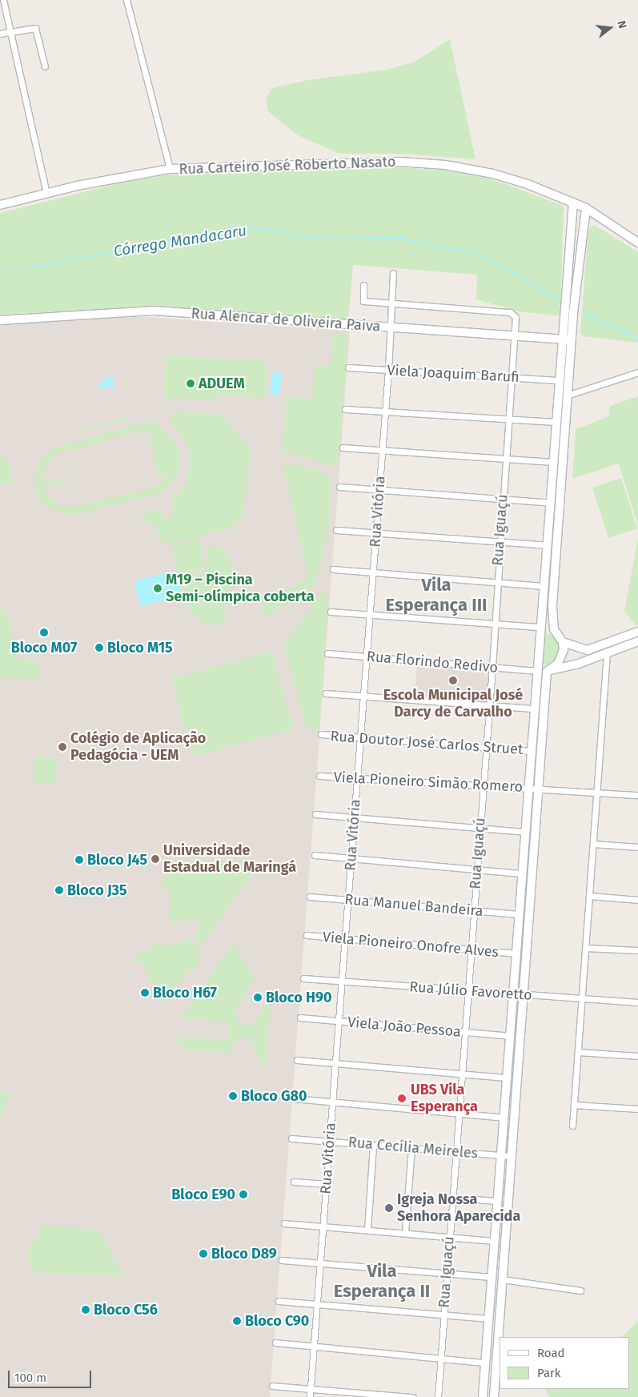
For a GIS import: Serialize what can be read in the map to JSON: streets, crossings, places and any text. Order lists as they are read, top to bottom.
{
  "streets": {
    "main road": ["Rua Carteiro José Roberto Nasato", "Rua Alencar de Oliveira Paiva"],
    "street": [
      "Viela Joaquim Barufi",
      "Rua Vitória",
      "Rua Iguaçú",
      "Rua Florindo Redivo",
      "Rua Doutor José Carlos Struet",
      "Viela Pioneiro Simão Romero",
      "Rua Manuel Bandeira",
      "Viela Pioneiro Onofre Alves",
      "Rua Júlio Favoretto",
      "Viela João Pessoa",
      "Rua Cecília Meireles"
    ]
  },
  "crossings": [
    ["Rua Alencar de Oliveira Paiva", "Rua Vitória"],
    ["Rua Alencar de Oliveira Paiva", "Rua Iguaçú"],
    ["Viela Joaquim Barufi", "Rua Vitória"],
    ["Viela Joaquim Barufi", "Rua Iguaçú"],
    ["Rua Vitória", "Rua Iguaçú"],
    ["Rua Vitória", "Rua Florindo Redivo"],
    ["Rua Vitória", "Rua Doutor José Carlos Struet"],
    ["Rua Vitória", "Viela Pioneiro Simão Romero"],
    ["Rua Vitória", "Rua Manuel Bandeira"],
    ["Rua Vitória", "Viela Pioneiro Onofre Alves"],
    ["Rua Vitória", "Rua Júlio Favoretto"],
    ["Rua Vitória", "Viela João Pessoa"],
    ["Rua Vitória", "Rua Cecília Meireles"],
    ["Rua Iguaçú", "Rua Florindo Redivo"],
    ["Rua Iguaçú", "Rua Doutor José Carlos Struet"],
    ["Rua Iguaçú", "Viela Pioneiro Simão Romero"],
    ["Rua Iguaçú", "Rua Manuel Bandeira"],
    ["Rua Iguaçú", "Viela Pioneiro Onofre Alves"],
    ["Rua Iguaçú", "Rua Júlio Favoretto"],
    ["Rua Iguaçú", "Viela João Pessoa"],
    ["Rua Iguaçú", "Rua Cecília Meireles"]
  ],
  "districts": ["Vila Esperança III", "Vila Esperança II"],
  "water": ["Córrego Mandacaru"],
  "places": [
    "ADUEM",
    "M19 – Piscina Semi-olímpica coberta",
    "Bloco M07",
    "Bloco M15",
    "Escola Municipal José Darcy de Carvalho",
    "Colégio de Aplicação Pedagócia - UEM",
    "Universidade Estadual de Maringá",
    "Bloco J45",
    "Bloco J35",
    "Bloco H67",
    "Bloco H90",
    "Bloco G80",
    "UBS Vila Esperança",
    "Bloco E90",
    "Igreja Nossa Senhora Aparecida",
    "Bloco D89",
    "Bloco C56",
    "Bloco C90"
  ],
  "legend": ["Road", "Park"],
  "scale_bar": "100 m",
  "north": "right"
}
